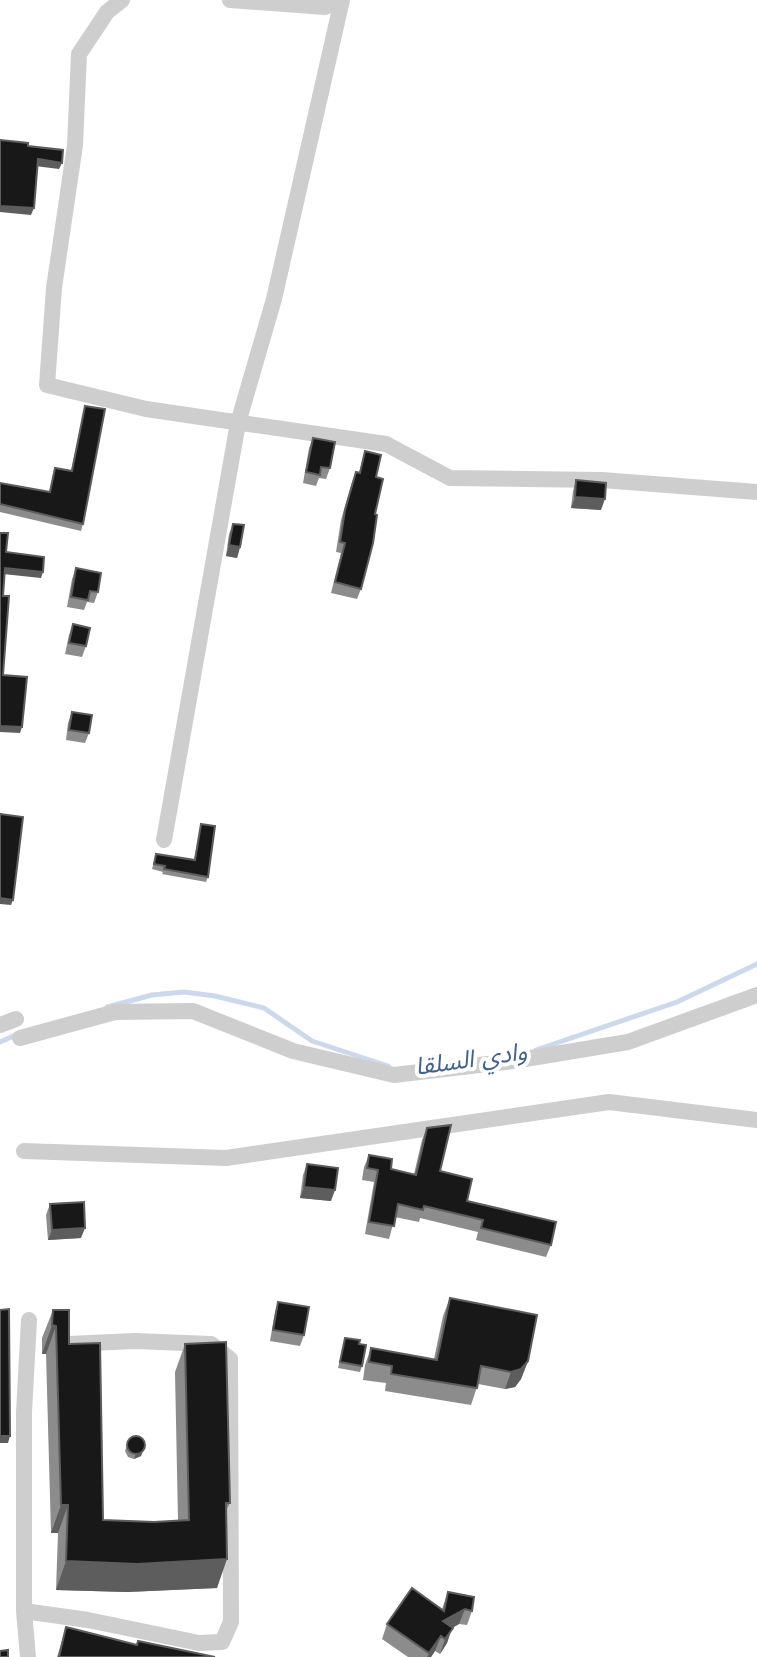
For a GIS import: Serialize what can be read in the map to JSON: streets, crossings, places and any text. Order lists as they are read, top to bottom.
{
  "water": ["وادي السلقا"]
}
